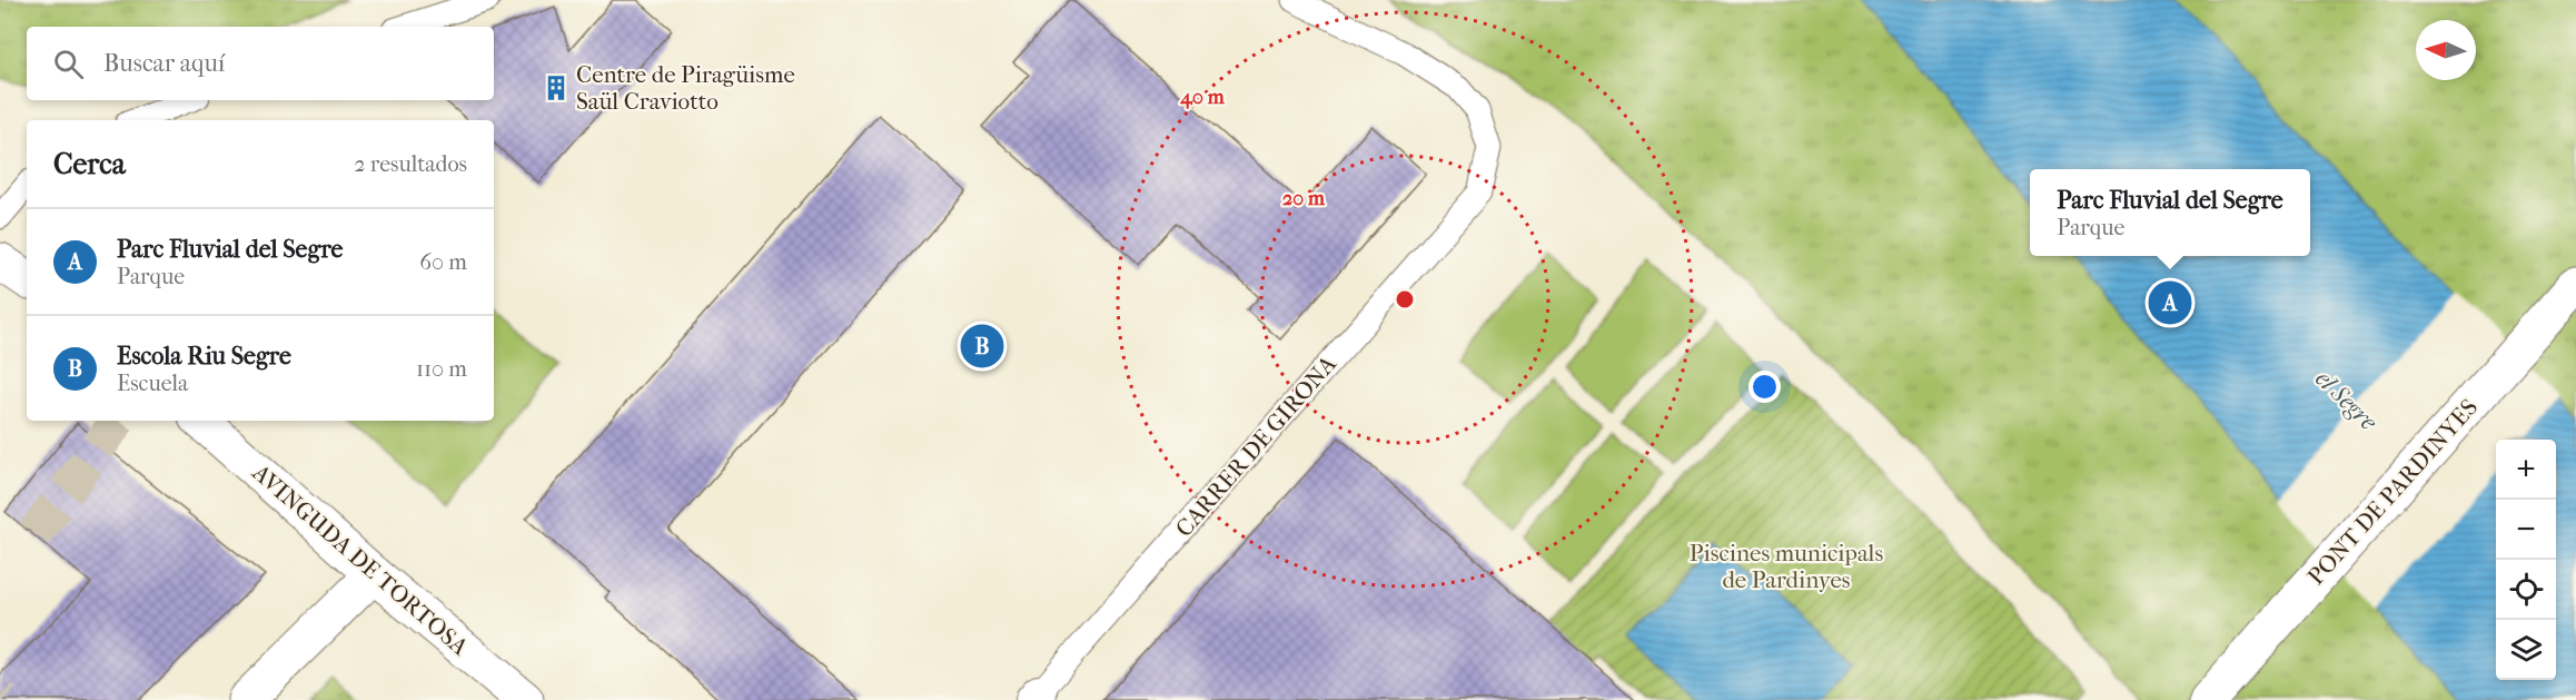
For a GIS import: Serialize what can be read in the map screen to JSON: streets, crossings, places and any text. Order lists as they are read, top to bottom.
{
  "streets": {
    "street": ["PONT DE PARDINYES", "AVINGUDA DE TORTOSA"],
    "lane": ["CARRER DE GIRONA"]
  },
  "water": ["el Segre"],
  "parks": ["Piscines municipals de Pardinyes"],
  "places": {
    "building": ["Centre de Piragüisme Saül Craviotto"]
  },
  "north": "left",
  "page": {
    "search": "Buscar aquí",
    "heading": ["Cerca", "2 resultados"],
    "popup": ["Parc Fluvial del Segre", "Parque"],
    "list": [
      {
        "mark": "A",
        "name": "Parc Fluvial del Segre",
        "note": "Parque",
        "value": "60 m"
      },
      {
        "mark": "B",
        "name": "Escola Riu Segre",
        "note": "Escuela",
        "value": "110 m"
      }
    ],
    "pins": ["A", "B"],
    "map_buttons": ["+", "−"]
  },
  "rings": ["40 m", "20 m"]
}
